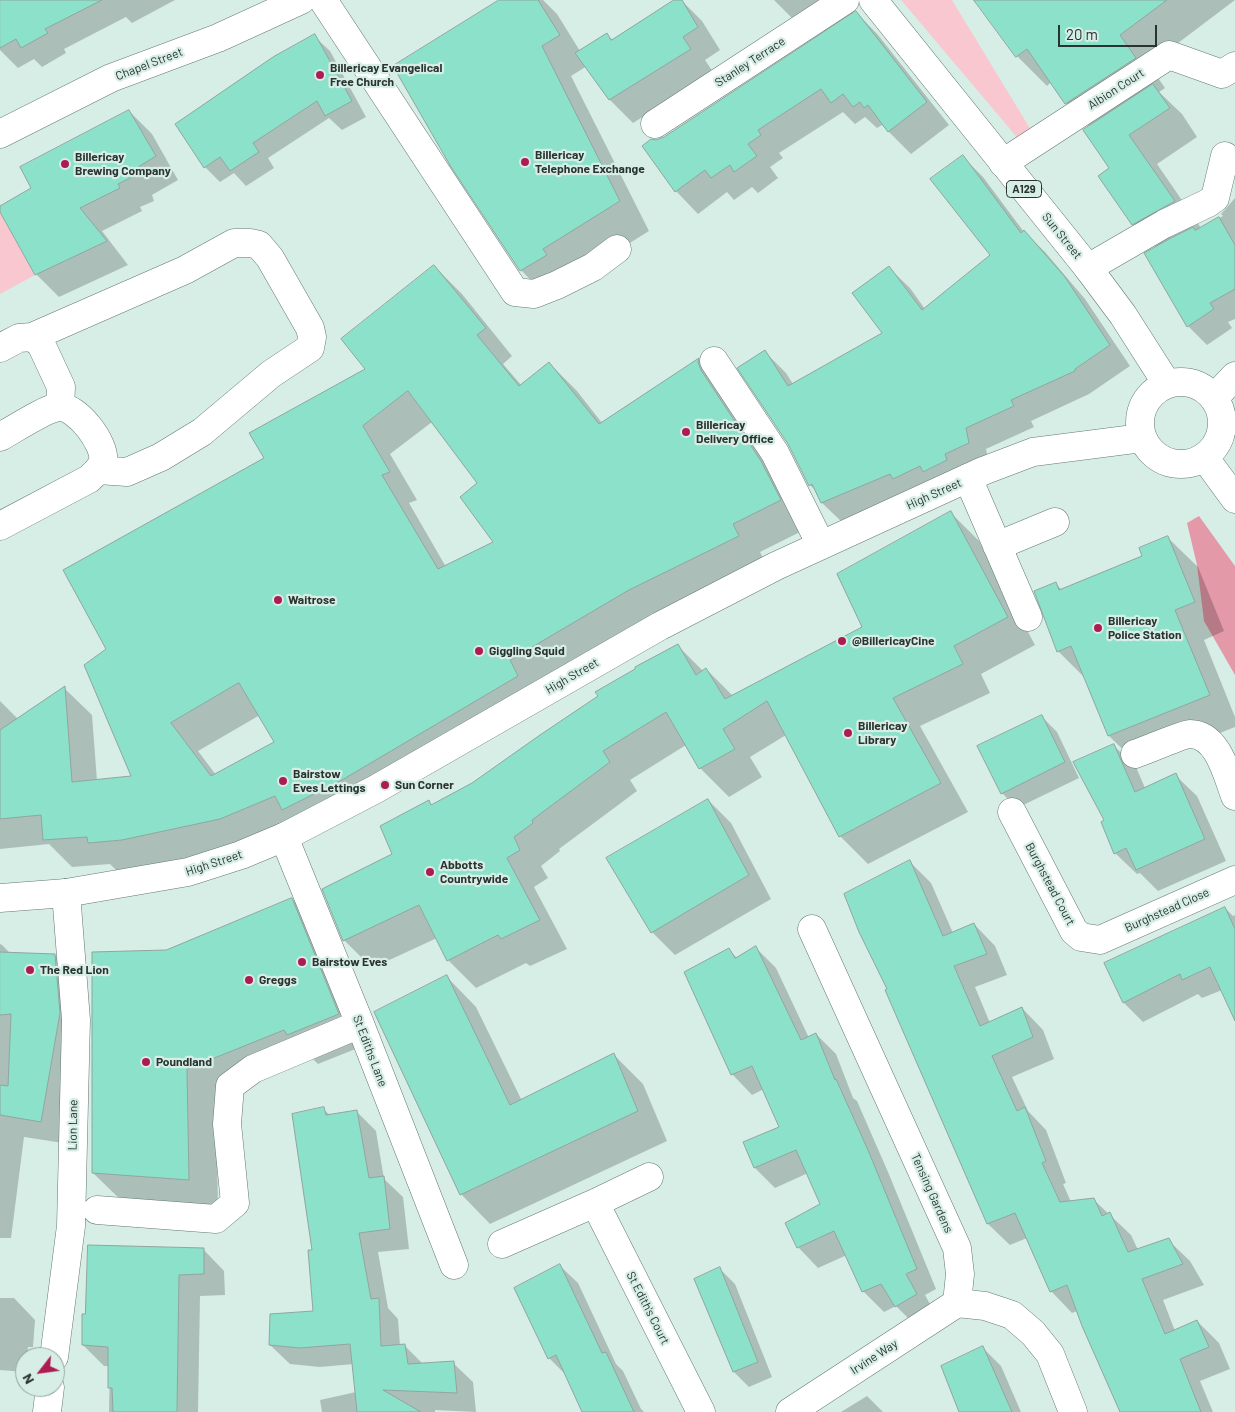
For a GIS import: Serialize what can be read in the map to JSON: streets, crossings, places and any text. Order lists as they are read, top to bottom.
{
  "streets": {
    "street": [
      "Stanley Terrace",
      "Chapel Street",
      "Albion Court",
      "A129",
      "Sun Street",
      "High Street",
      "Burghstead Court",
      "Burghstead Close",
      "St Ediths Lane",
      "Lion Lane",
      "Tensing Gardens",
      "St Edith's Court",
      "Irvine Way"
    ]
  },
  "crossings": [
    ["Albion Court", "Sun Street"],
    ["Sun Street", "High Street"],
    ["High Street", "St Ediths Lane"],
    ["High Street", "Lion Lane"],
    ["Burghstead Court", "Burghstead Close"],
    ["Tensing Gardens", "Irvine Way"]
  ],
  "places": [
    "Billericay Evangelical Free Church",
    "Billericay Telephone Exchange",
    "Billericay Brewing Company",
    "Billericay Delivery Office",
    "Waitrose",
    "Billericay Police Station",
    "@BillericayCine",
    "Giggling Squid",
    "Billericay Library",
    "Bairstow Eves Lettings",
    "Sun Corner",
    "Abbotts Countrywide",
    "Bairstow Eves",
    "The Red Lion",
    "Greggs",
    "Poundland"
  ],
  "scale_bar": "20 m",
  "north": "bottom left"
}
